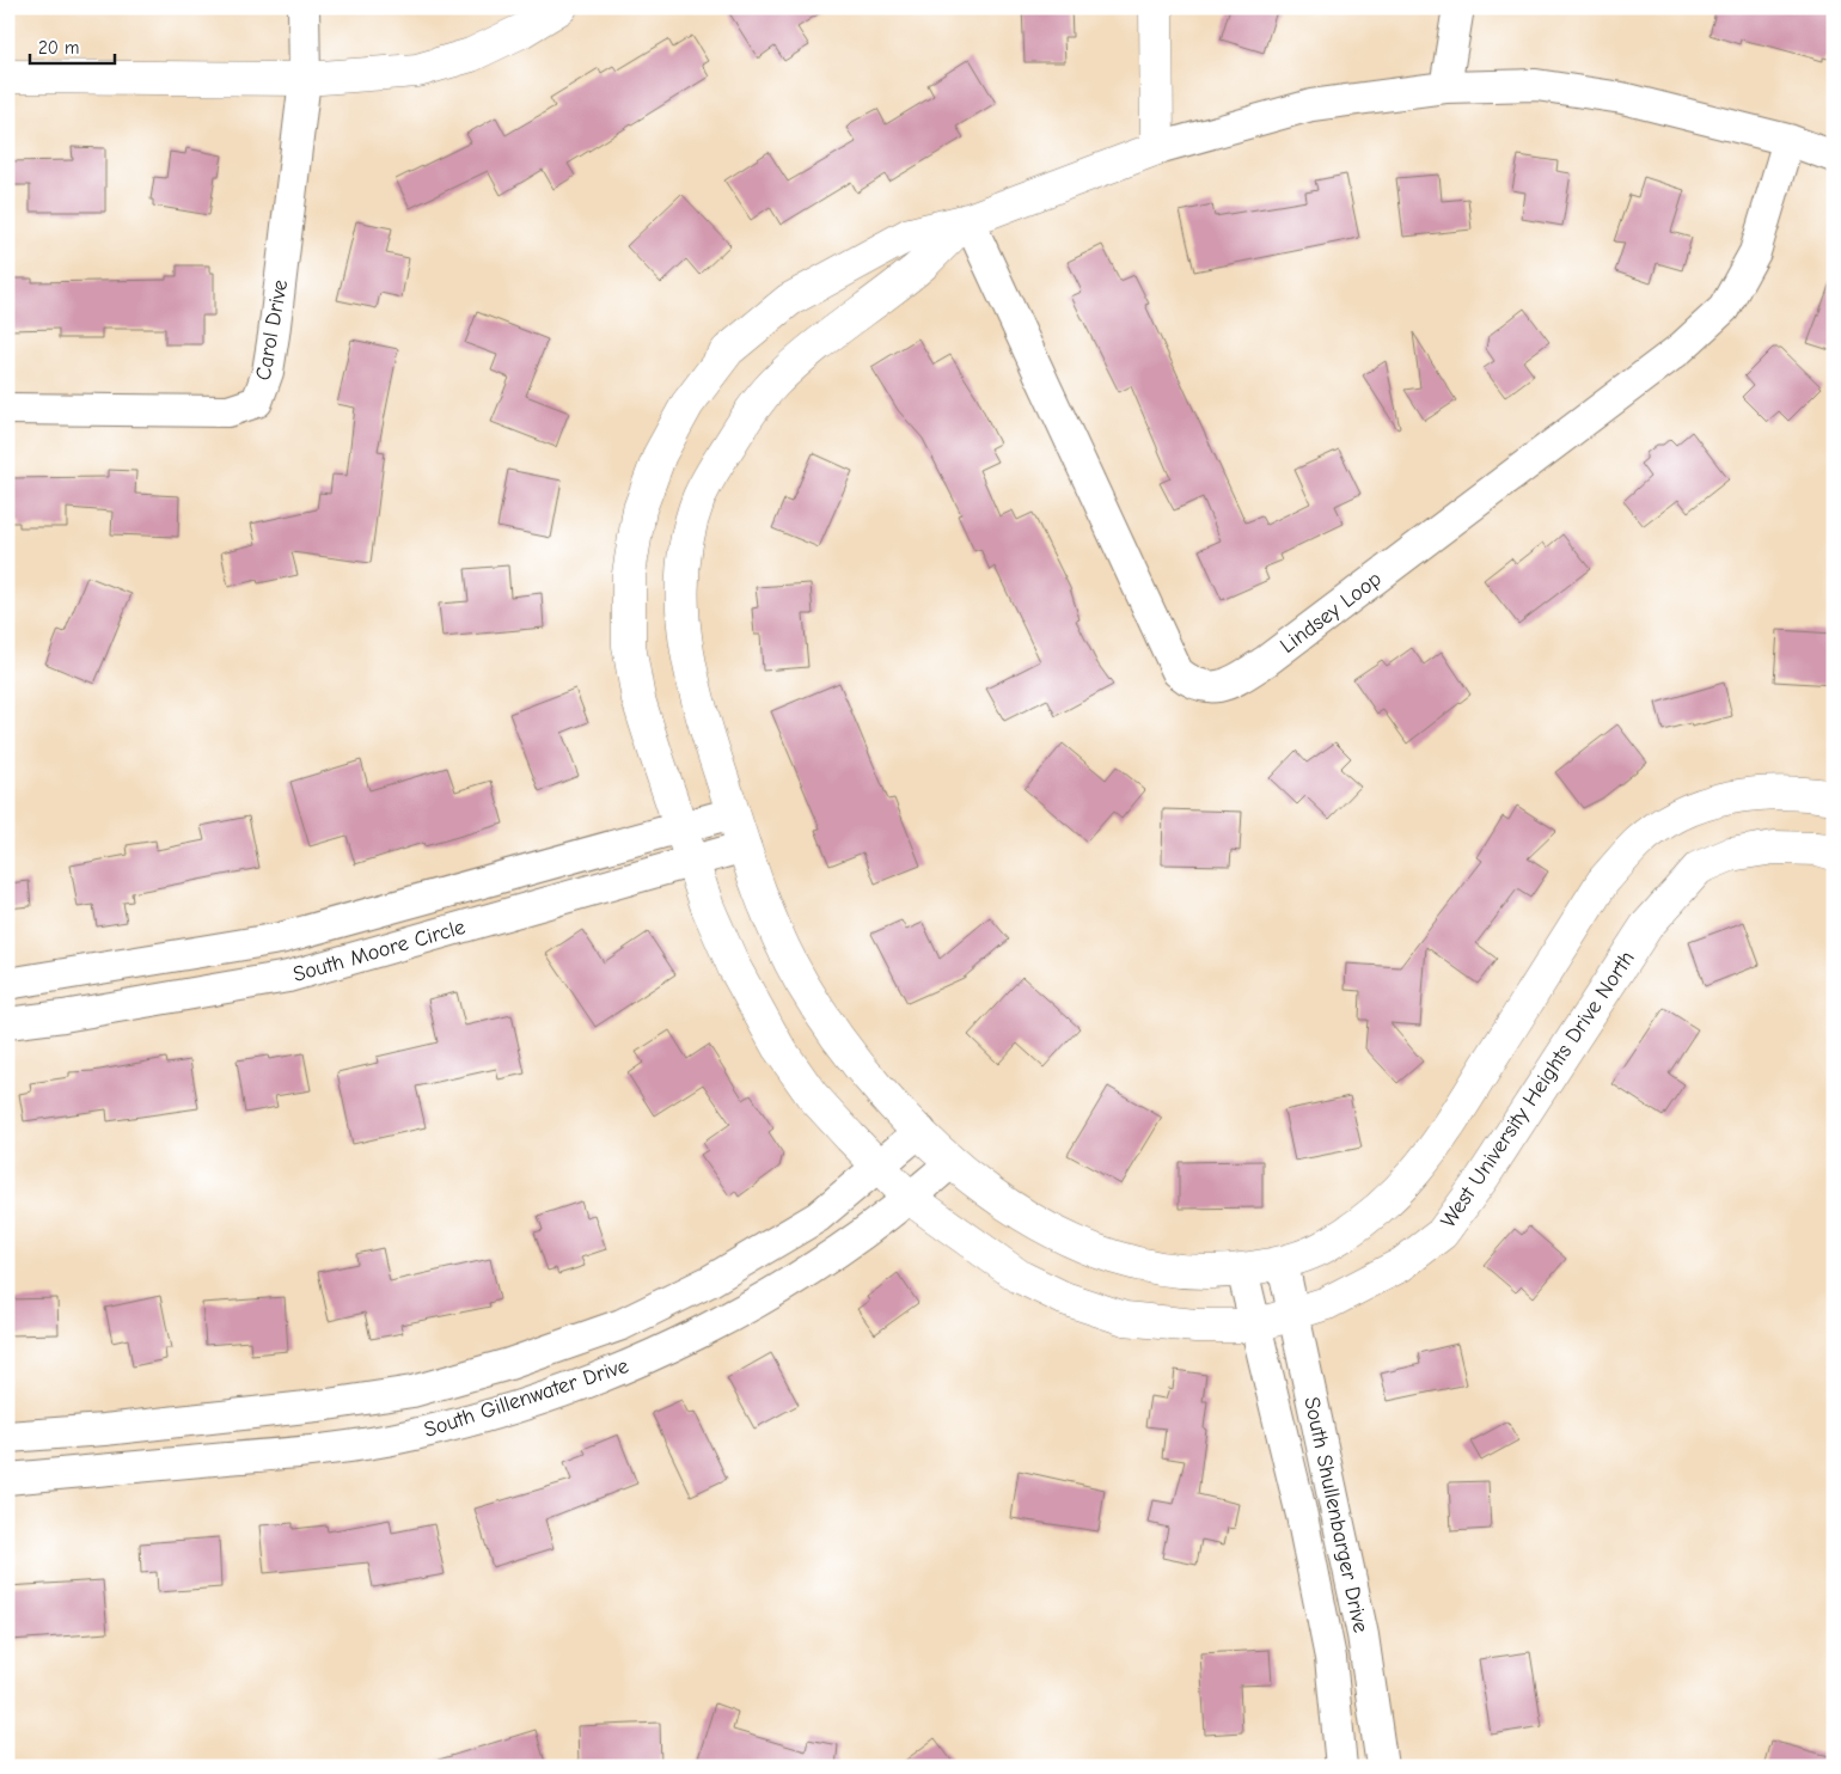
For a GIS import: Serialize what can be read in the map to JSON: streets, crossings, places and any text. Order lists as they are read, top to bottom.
{
  "streets": {
    "street": [
      "Carol Drive",
      "Lindsey Loop",
      "South Moore Circle",
      "West University Heights Drive North",
      "South Gillenwater Drive",
      "South Shullenbarger Drive"
    ]
  },
  "crossings": [
    ["Lindsey Loop", "West University Heights Drive North"],
    ["South Moore Circle", "West University Heights Drive North"],
    ["West University Heights Drive North", "South Gillenwater Drive"],
    ["West University Heights Drive North", "South Shullenbarger Drive"]
  ],
  "scale_bar": "20 m"
}
